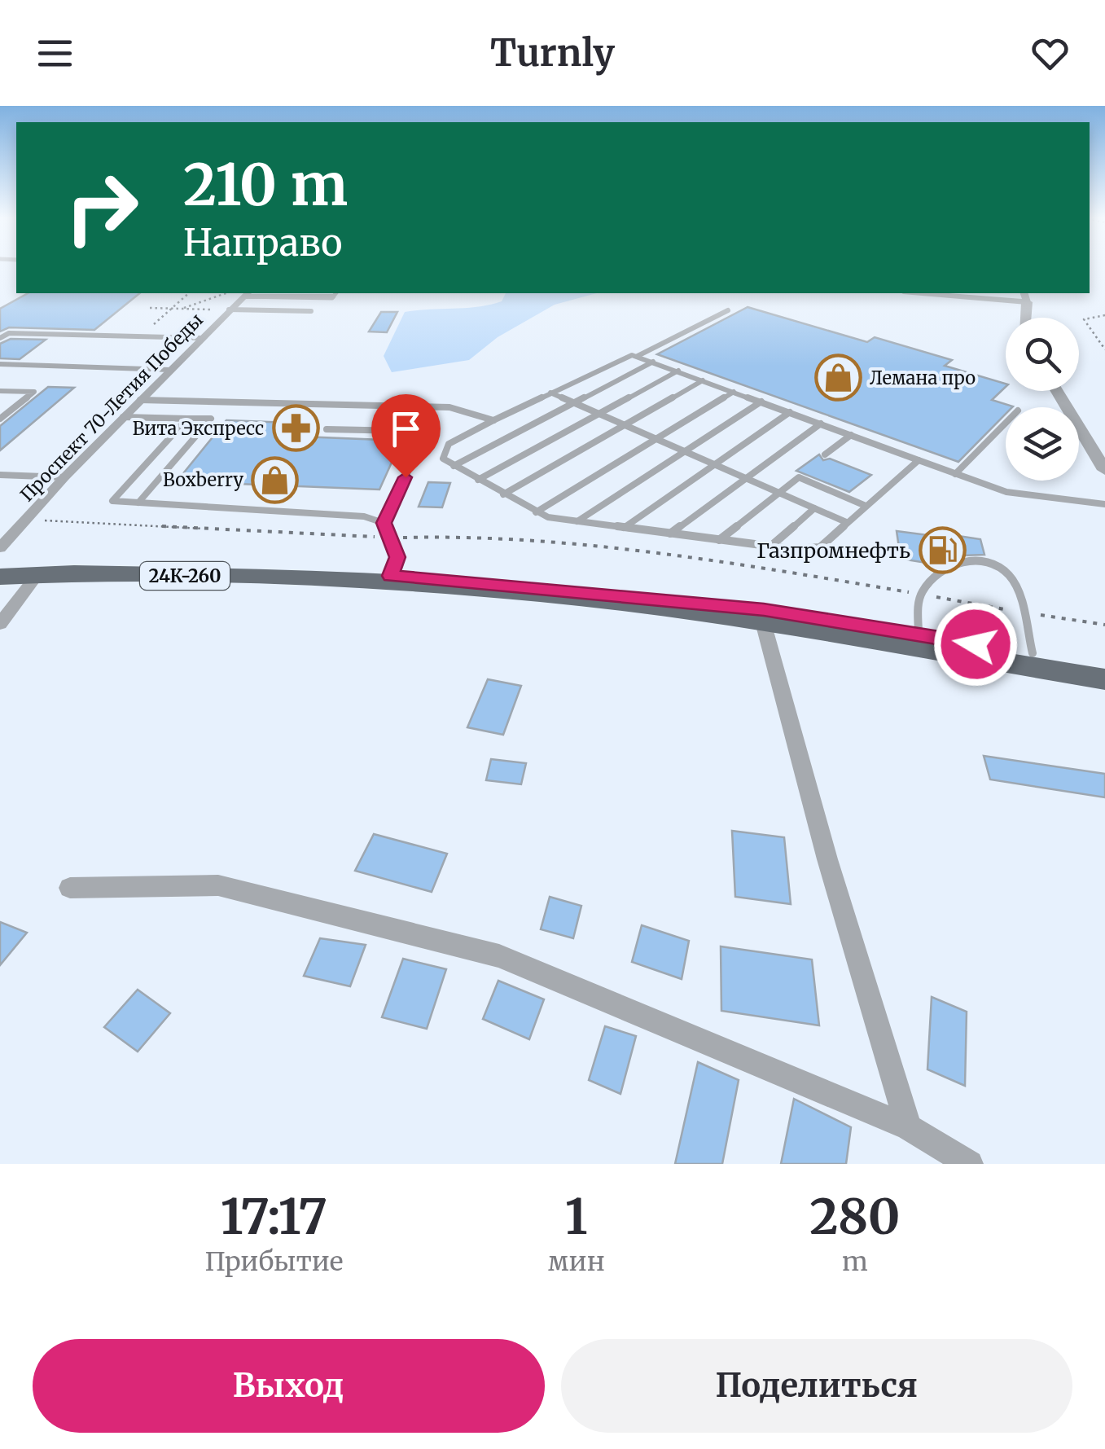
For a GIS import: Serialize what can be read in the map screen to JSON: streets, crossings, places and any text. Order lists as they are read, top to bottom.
{
  "streets": {
    "main road": ["24К-260"],
    "street": ["Проспект 70-Летия Победы"]
  },
  "places": {
    "shop": ["Лемана про", "Boxberry"],
    "pharmacy": ["Вита Экспресс"],
    "fuel station": ["Газпромнефть"]
  },
  "page": {
    "header": "Turnly",
    "turn": ["210 m", "Направо"],
    "eta": [
      "17:17",
      "Прибытие",
      "1",
      "мин",
      "280",
      "m"
    ],
    "buttons": ["Выход", "Поделиться"]
  }
}
